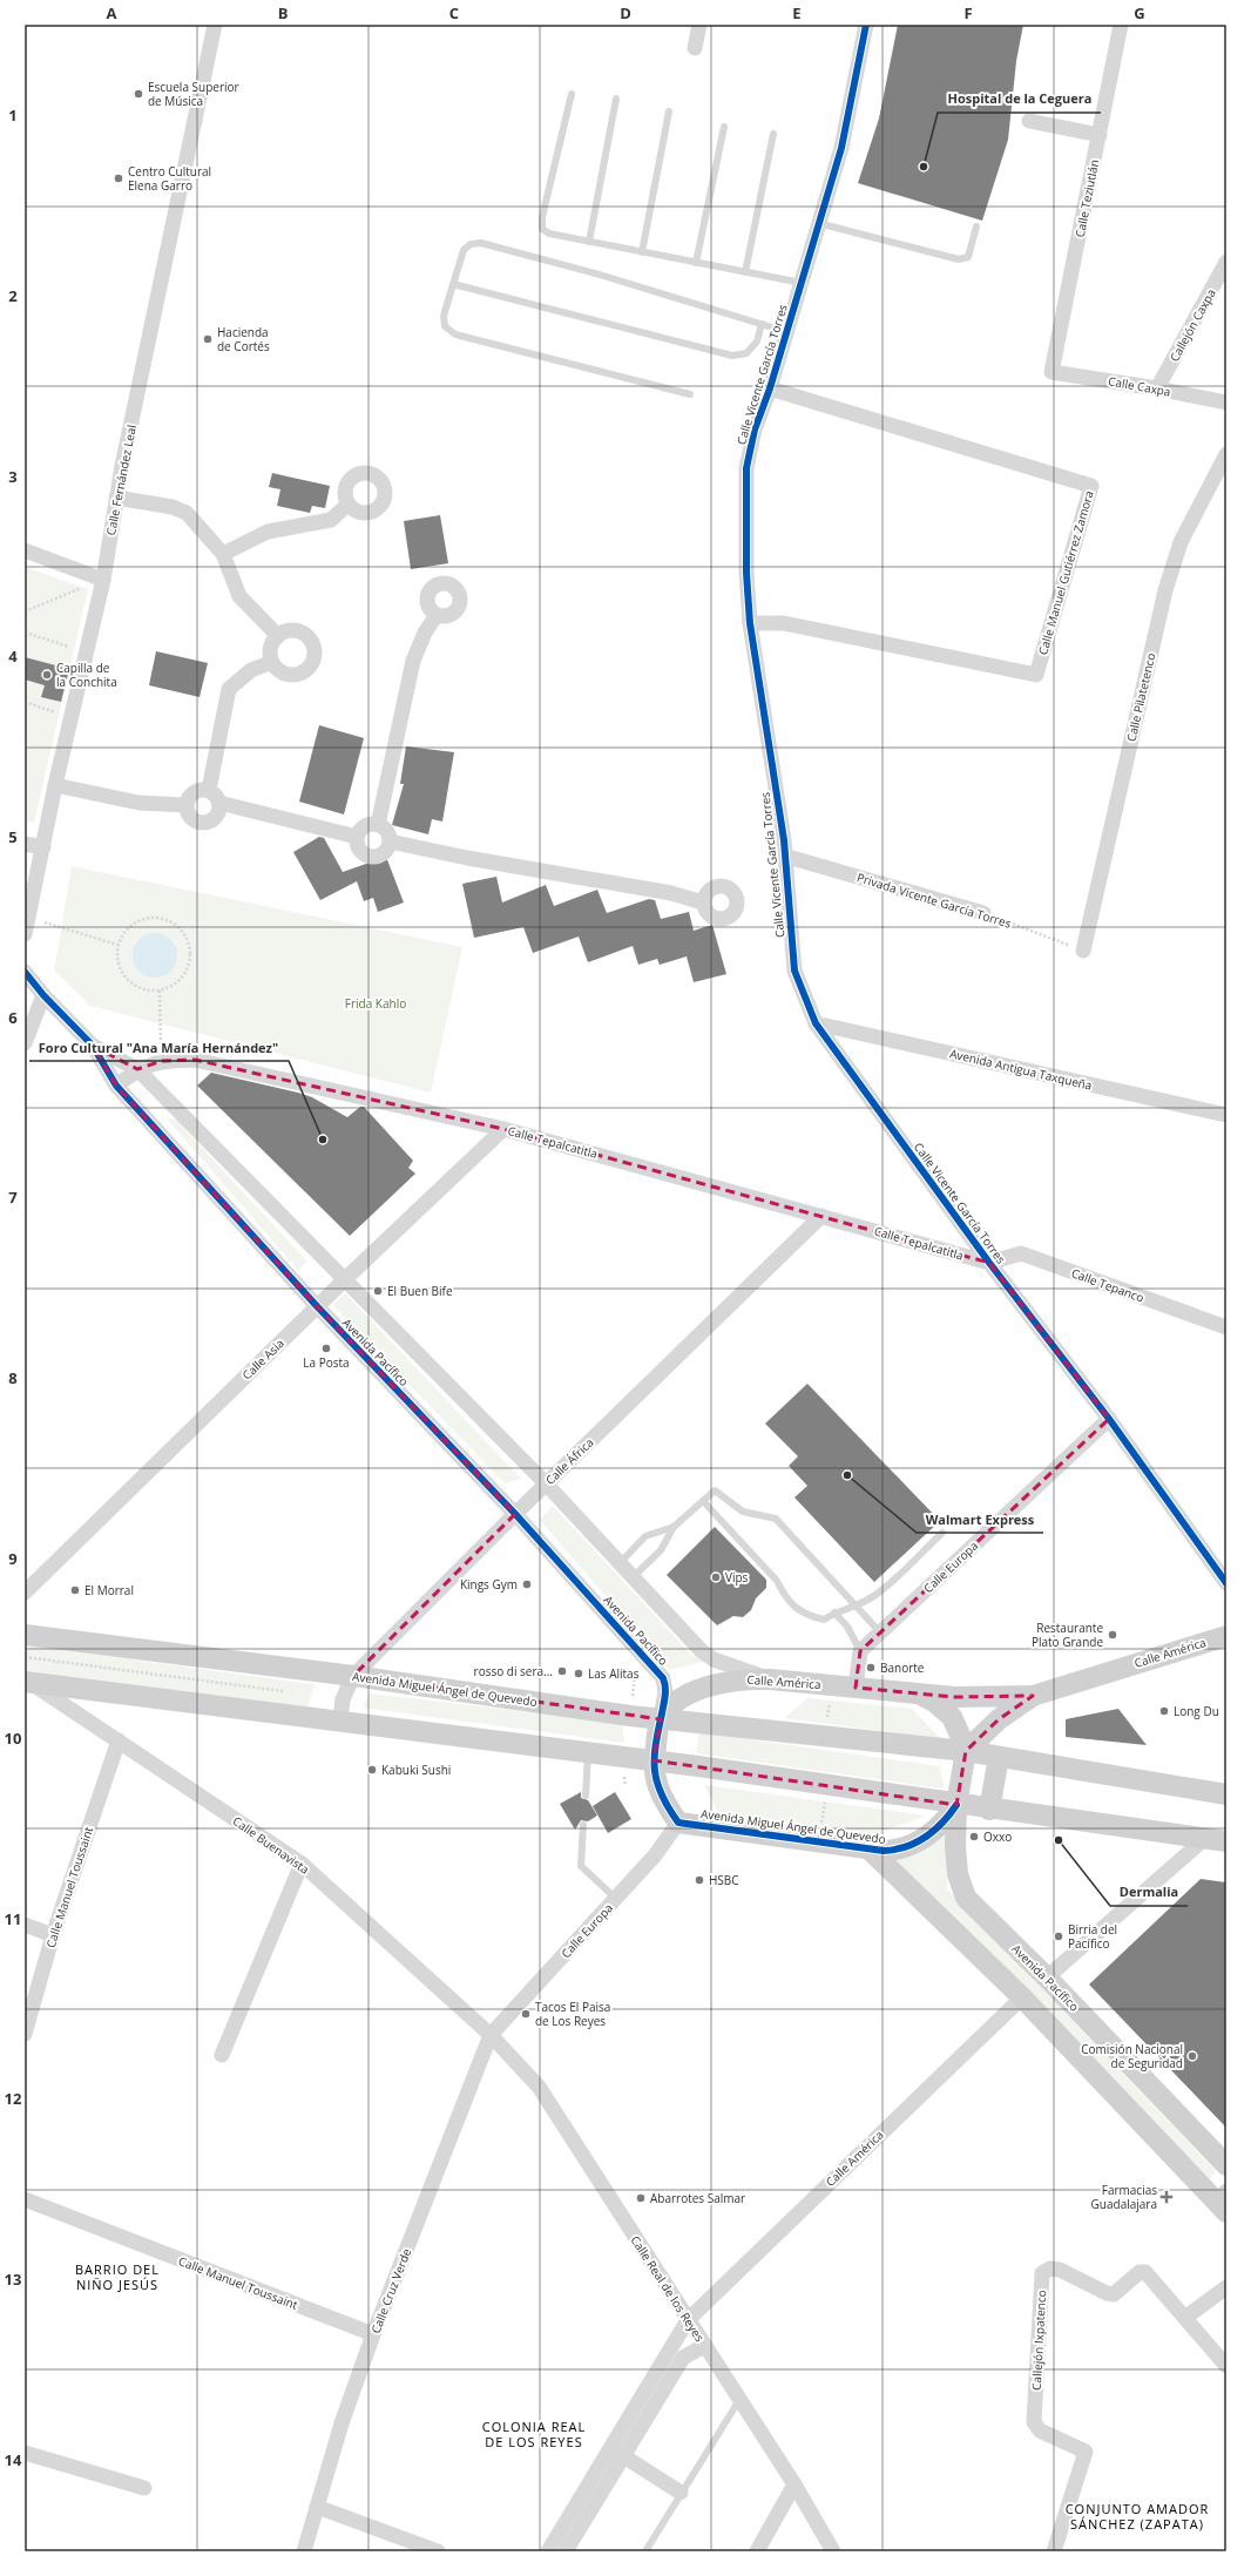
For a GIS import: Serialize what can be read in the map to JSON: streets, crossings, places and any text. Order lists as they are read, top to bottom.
{
  "streets": {
    "main road": ["Avenida Pacífico", "Calle América", "Avenida Miguel Ángel de Quevedo"],
    "street": [
      "Calle Teziutlán",
      "Callejón Caxpa",
      "Calle Vicente García Torres",
      "Calle Caxpa",
      "Calle Fernández Leal",
      "Calle Manuel Gutiérrez Zamora",
      "Calle Pilatetenco",
      "Privada Vicente García Torres",
      "Avenida Antigua Taxqueña",
      "Calle Tepalcatitla",
      "Calle Tepanco",
      "Calle Asia",
      "Calle África",
      "Calle Europa",
      "Calle Buenavista",
      "Calle Manuel Toussaint",
      "Calle Real de los Reyes",
      "Calle Cruz Verde",
      "Callejón Ixpatenco"
    ]
  },
  "crossings": [
    ["Calle Teziutlán", "Calle Caxpa"],
    ["Callejón Caxpa", "Calle Caxpa"],
    ["Calle Vicente García Torres", "Calle Manuel Gutiérrez Zamora"],
    ["Calle Vicente García Torres", "Privada Vicente García Torres"],
    ["Calle Vicente García Torres", "Avenida Antigua Taxqueña"],
    ["Calle Vicente García Torres", "Calle Tepalcatitla"],
    ["Calle Vicente García Torres", "Calle Tepanco"],
    ["Calle Vicente García Torres", "Calle Europa"],
    ["Calle Pilatetenco", "Privada Vicente García Torres"],
    ["Calle Tepalcatitla", "Calle Tepanco"],
    ["Calle Tepalcatitla", "Avenida Pacífico"],
    ["Calle Tepalcatitla", "Calle Asia"],
    ["Calle Tepalcatitla", "Calle África"],
    ["Avenida Pacífico", "Calle Asia"],
    ["Avenida Pacífico", "Calle África"],
    ["Avenida Pacífico", "Calle América"],
    ["Avenida Pacífico", "Avenida Miguel Ángel de Quevedo"],
    ["Calle África", "Avenida Miguel Ángel de Quevedo"],
    ["Calle Europa", "Avenida Miguel Ángel de Quevedo"],
    ["Calle Europa", "Calle Buenavista"],
    ["Calle Europa", "Calle Real de los Reyes"],
    ["Calle Europa", "Calle Cruz Verde"],
    ["Calle América", "Avenida Miguel Ángel de Quevedo"],
    ["Calle América", "Calle Real de los Reyes"],
    ["Calle Buenavista", "Calle Manuel Toussaint"],
    ["Calle Buenavista", "Calle Real de los Reyes"],
    ["Calle Buenavista", "Calle Cruz Verde"],
    ["Calle Manuel Toussaint", "Calle Cruz Verde"],
    ["Calle Real de los Reyes", "Calle Cruz Verde"]
  ],
  "districts": ["BARRIO DEL NIÑO JESÚS", "COLONIA REAL DE LOS REYES", "CONJUNTO AMADOR SÁNCHEZ (ZAPATA)"],
  "parks": ["Frida Kahlo"],
  "places": {
    "other": [
      "Escuela Superior de Música",
      "Hospital de la Ceguera",
      "Centro Cultural Elena Garro",
      "Hacienda de Cortés",
      "Capilla de la Conchita",
      "Foro Cultural \"Ana María Hernández\"",
      "El Buen Bife",
      "La Posta",
      "Walmart Express",
      "Vips",
      "Kings Gym",
      "El Morral",
      "Restaurante Plato Grande",
      "Banorte",
      "rosso di sera...",
      "Las Alitas",
      "Long Du",
      "Kabuki Sushi",
      "Oxxo",
      "Dermalia",
      "HSBC",
      "Birria del Pacífico",
      "Tacos El Paisa de Los Reyes",
      "Comisión Nacional de Seguridad",
      "Abarrotes Salmar"
    ],
    "health": ["Farmacias Guadalajara"]
  },
  "grid": {
    "columns": [
      "A",
      "B",
      "C",
      "D",
      "E",
      "F",
      "G"
    ],
    "rows": [
      "1",
      "2",
      "3",
      "4",
      "5",
      "6",
      "7",
      "8",
      "9",
      "10",
      "11",
      "12",
      "13",
      "14"
    ]
  }
}
